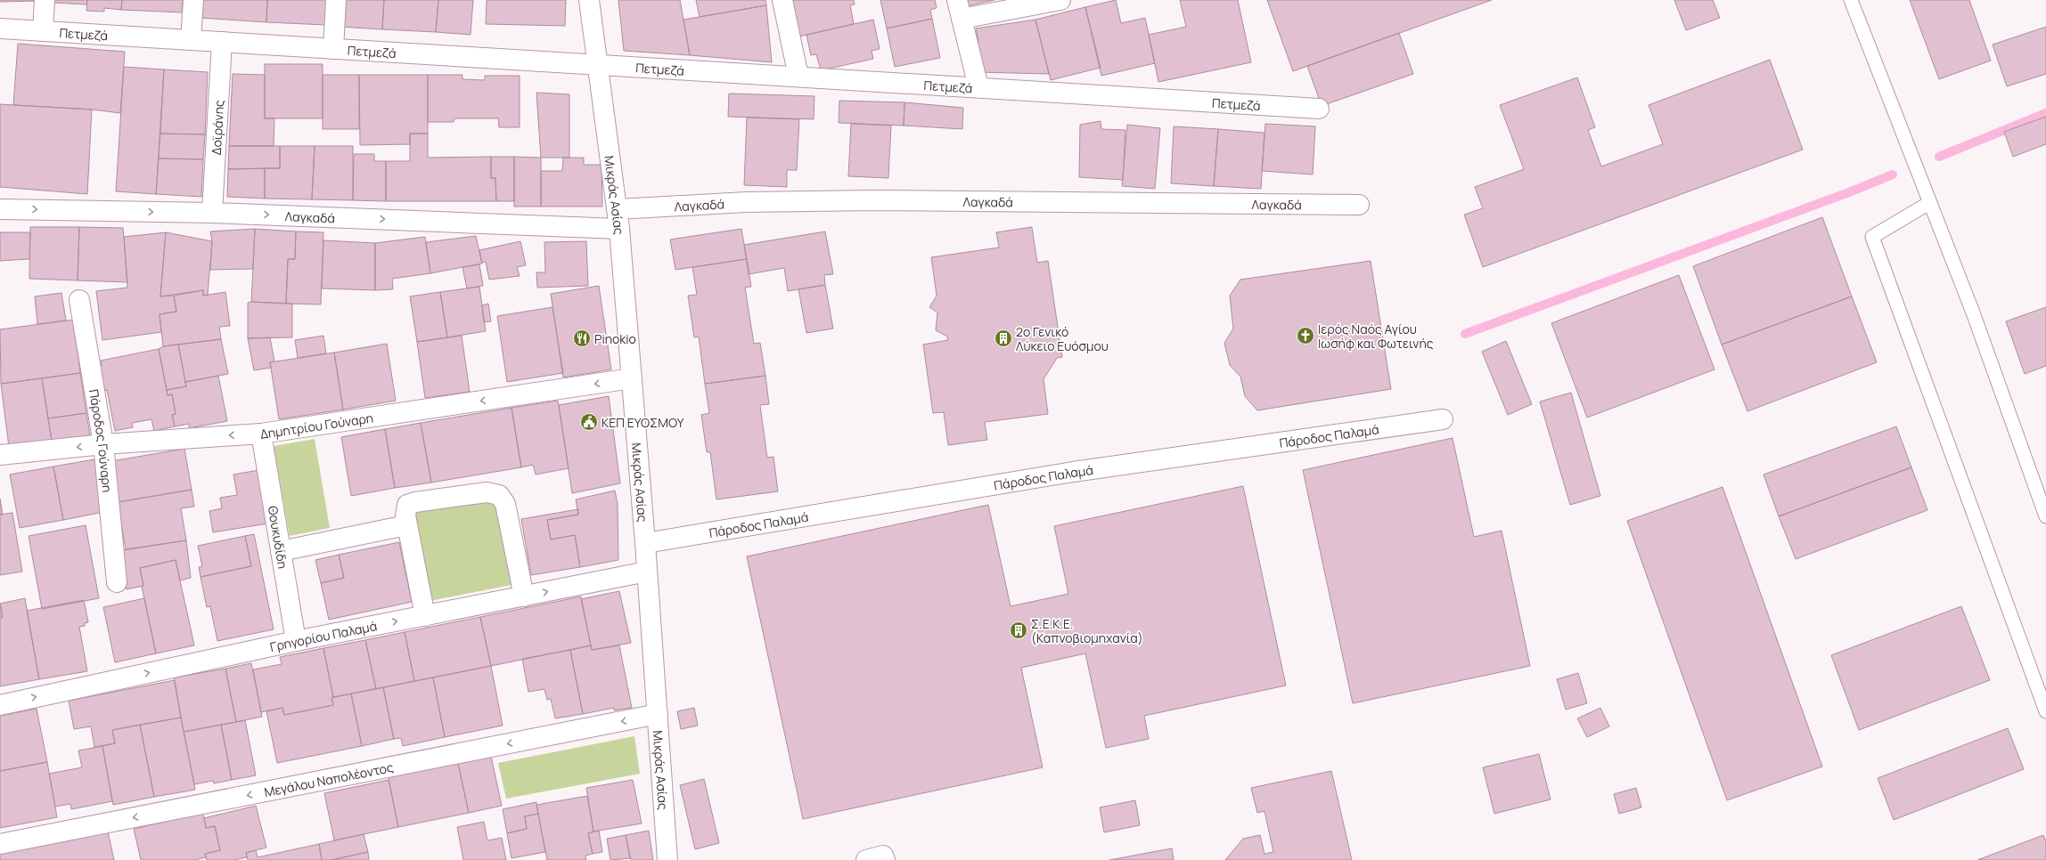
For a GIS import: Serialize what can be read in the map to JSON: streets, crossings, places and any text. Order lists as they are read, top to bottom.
{
  "streets": {
    "street": [
      "Πετμεζά",
      "Δοϊράνης",
      "Μικράς Ασίας",
      "Λαγκαδά",
      "Δημητρίου Γούναρη",
      "Πάροδος Παλαμά",
      "Πάροδος Γούναρη",
      "Θουκυδίδη",
      "Γρηγορίου Παλαμά",
      "Μεγάλου Ναπολέοντος"
    ]
  },
  "crossings": [
    ["Πετμεζά", "Δοϊράνης"],
    ["Πετμεζά", "Μικράς Ασίας"],
    ["Δοϊράνης", "Λαγκαδά"],
    ["Μικράς Ασίας", "Λαγκαδά"],
    ["Μικράς Ασίας", "Δημητρίου Γούναρη"],
    ["Μικράς Ασίας", "Πάροδος Παλαμά"],
    ["Μικράς Ασίας", "Γρηγορίου Παλαμά"],
    ["Μικράς Ασίας", "Μεγάλου Ναπολέοντος"],
    ["Δημητρίου Γούναρη", "Πάροδος Γούναρη"],
    ["Δημητρίου Γούναρη", "Θουκυδίδη"],
    ["Θουκυδίδη", "Γρηγορίου Παλαμά"]
  ],
  "one_way": [
    "Λαγκαδά",
    "Δημητρίου Γούναρη",
    "Γρηγορίου Παλαμά",
    "Μεγάλου Ναπολέοντος"
  ],
  "places": {
    "church": ["Ιερός Ναός Αγίου Ιωσήφ και Φωτεινής"],
    "restaurant": ["Pinokio"],
    "building": ["2ο Γενικό Λύκειο Ευόσμου", "Σ.Ε.Κ.Ε. (Καπνοβιομηχανία)"],
    "public building": ["ΚΕΠ ΕΥΟΣΜΟΥ"]
  }
}
